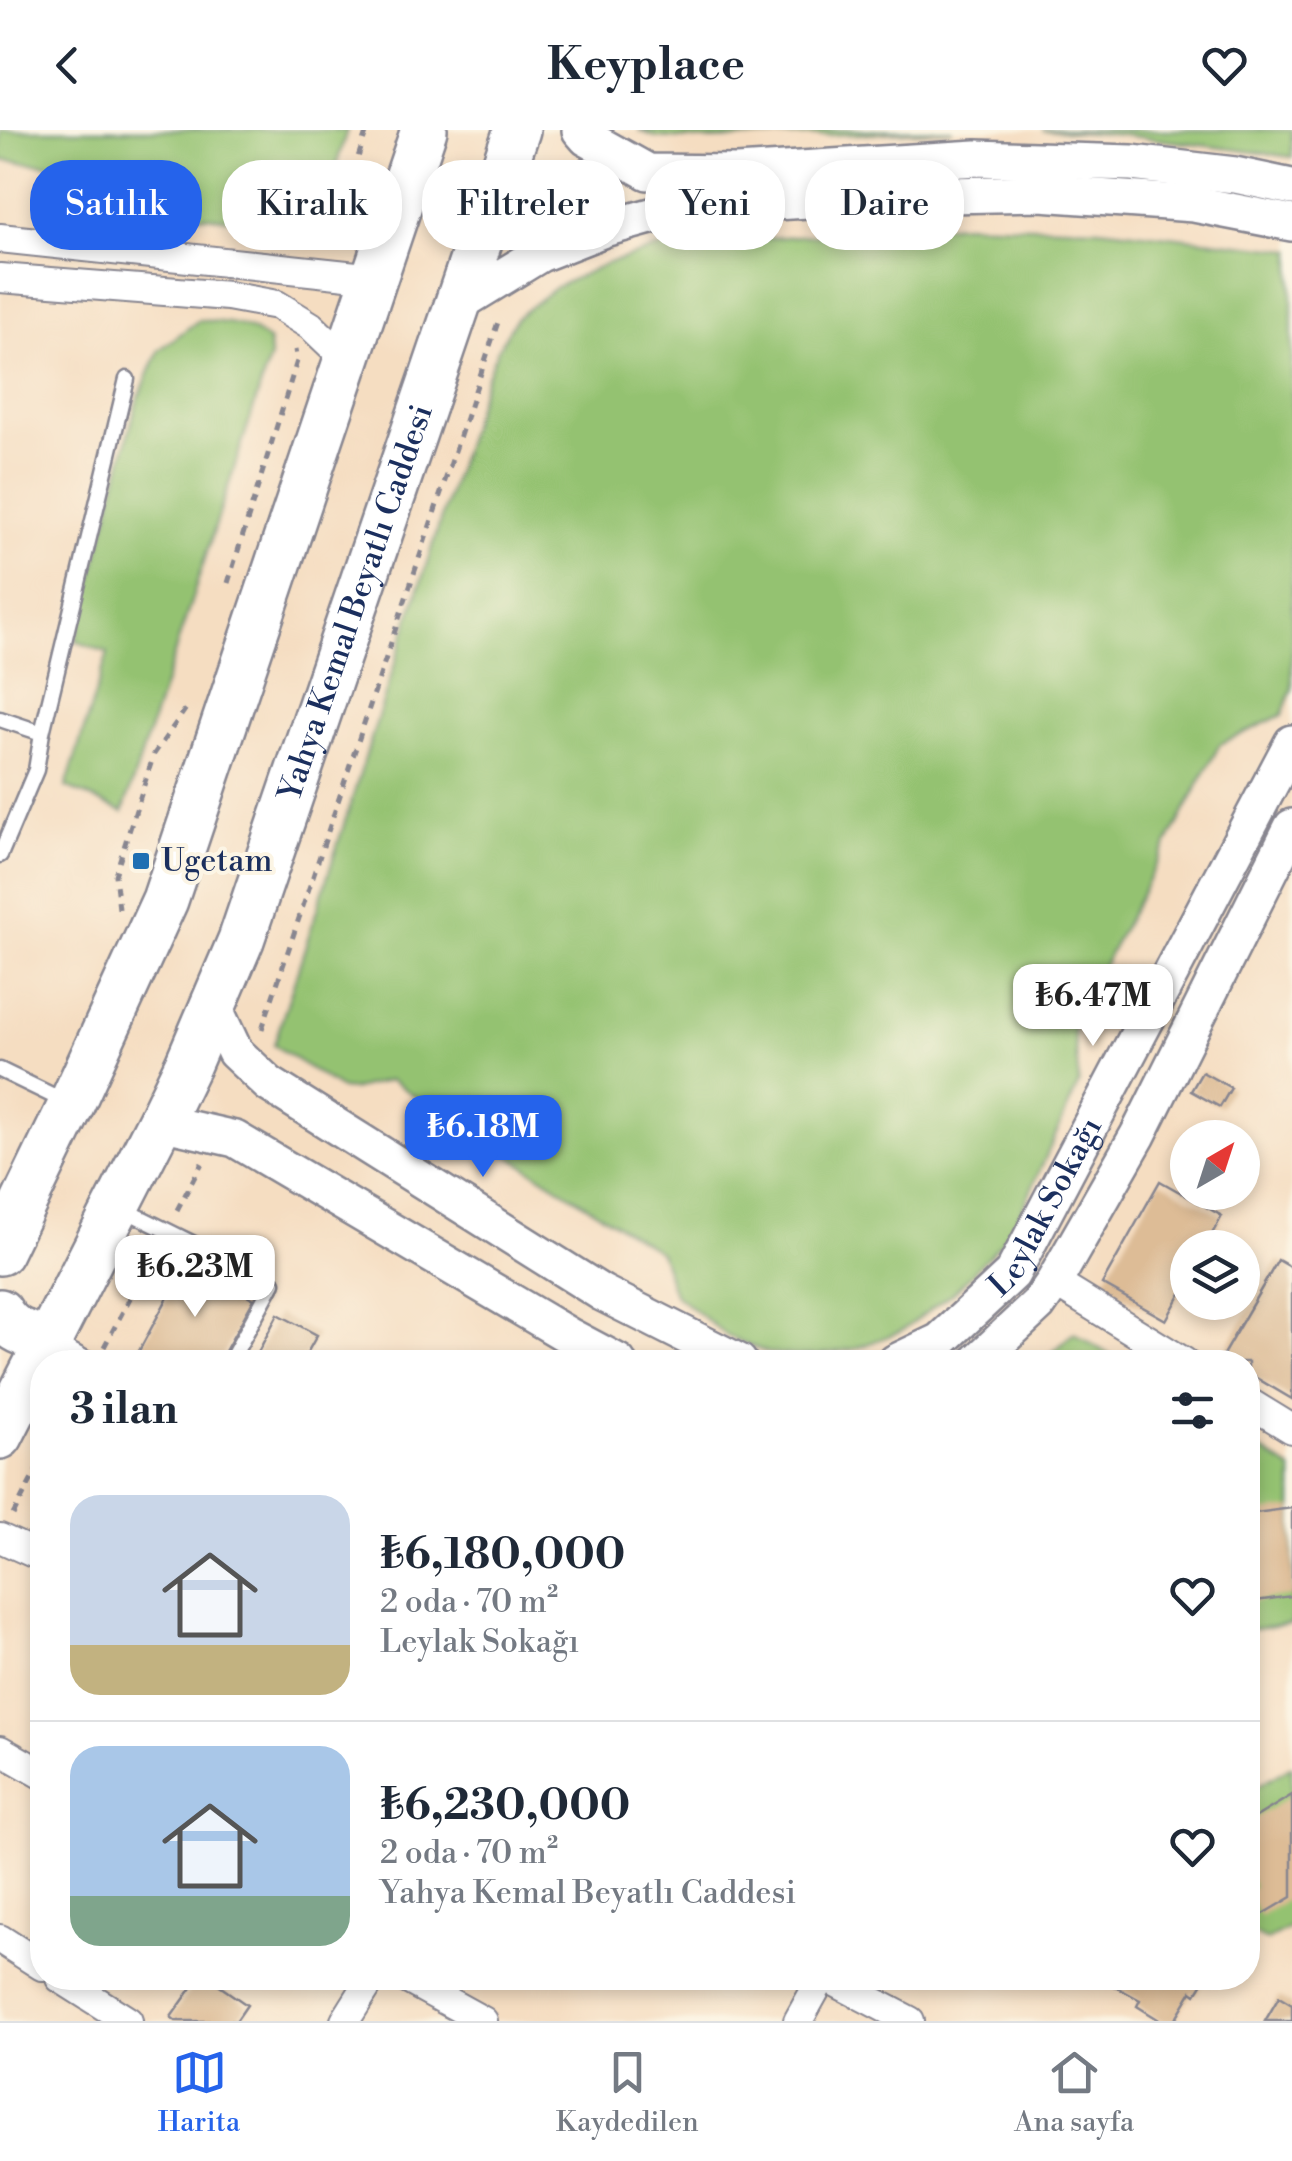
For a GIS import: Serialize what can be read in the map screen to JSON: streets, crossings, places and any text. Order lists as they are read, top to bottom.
{
  "streets": {
    "main road": ["Yahya Kemal Beyatlı Caddesi"],
    "street": ["Leylak Sokağı"]
  },
  "places": {
    "transit": ["Ugetam"]
  },
  "north": "top right",
  "page": {
    "header": "Keyplace",
    "chip": [
      "Satılık",
      "Kiralık",
      "Filtreler",
      "Yeni",
      "Daire"
    ],
    "price": ["₺6.47M", "₺6.18M", "₺6.23M"],
    "heading": "3 ilan",
    "list": [
      {
        "name": "₺6,180,000",
        "note": "2 oda · 70 m² · Leylak Sokağı"
      },
      {
        "name": "₺6,230,000",
        "note": "2 oda · 70 m² · Yahya Kemal Beyatlı Caddesi"
      }
    ],
    "tabs": ["Harita", "Kaydedilen", "Ana sayfa"]
  }
}
